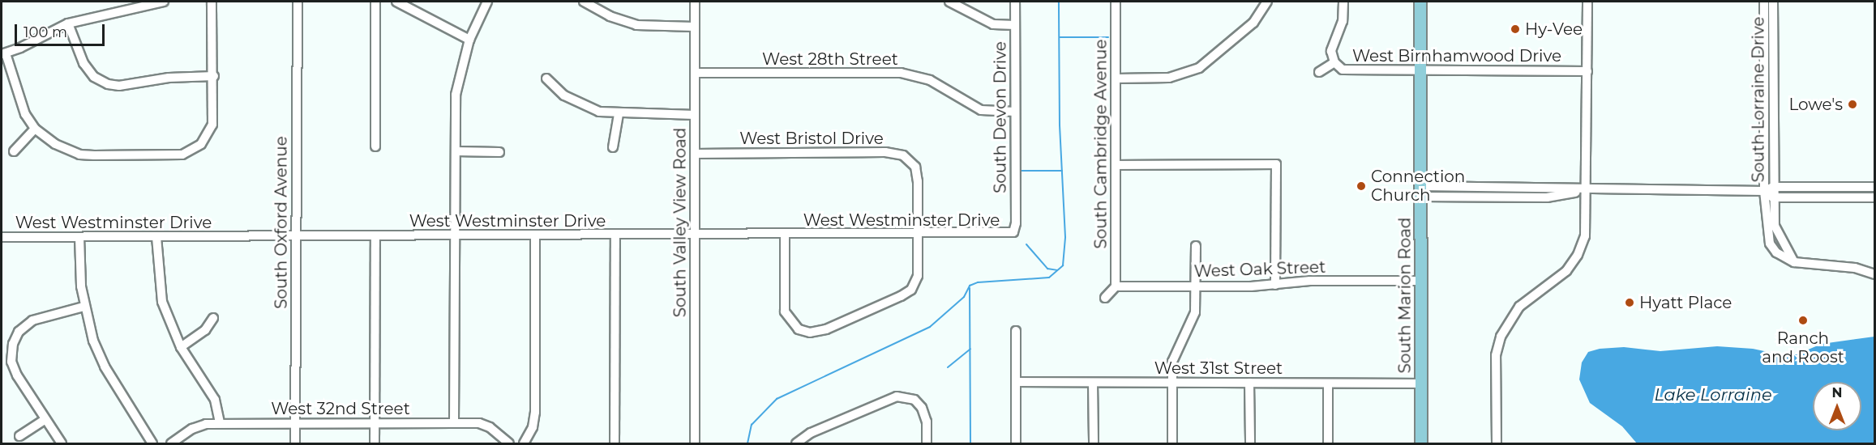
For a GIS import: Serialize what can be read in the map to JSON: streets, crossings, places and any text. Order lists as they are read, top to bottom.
{
  "streets": {
    "main road": ["South Marion Road"],
    "street": [
      "West Birnhamwood Drive",
      "West 28th Street",
      "South Lorraine Drive",
      "South Devon Drive",
      "West Bristol Drive",
      "South Cambridge Avenue",
      "West Westminster Drive",
      "South Oxford Avenue",
      "South Valley View Road",
      "West Oak Street",
      "West 31st Street",
      "West 32nd Street"
    ]
  },
  "crossings": [
    ["West Birnhamwood Drive", "South Marion Road"],
    ["West 28th Street", "South Devon Drive"],
    ["West 28th Street", "South Valley View Road"],
    ["South Devon Drive", "West Westminster Drive"],
    ["West Bristol Drive", "West Westminster Drive"],
    ["West Bristol Drive", "South Valley View Road"],
    ["South Cambridge Avenue", "West Oak Street"],
    ["West Westminster Drive", "South Oxford Avenue"],
    ["West Westminster Drive", "South Valley View Road"],
    ["South Oxford Avenue", "West 32nd Street"],
    ["West Oak Street", "South Marion Road"],
    ["South Marion Road", "West 31st Street"]
  ],
  "water": ["Lake Lorraine"],
  "places": [
    "Hy-Vee",
    "Lowe's",
    "Connection Church",
    "Hyatt Place",
    "Ranch and Roost"
  ],
  "scale_bar": "100 m",
  "north": "top"
}
